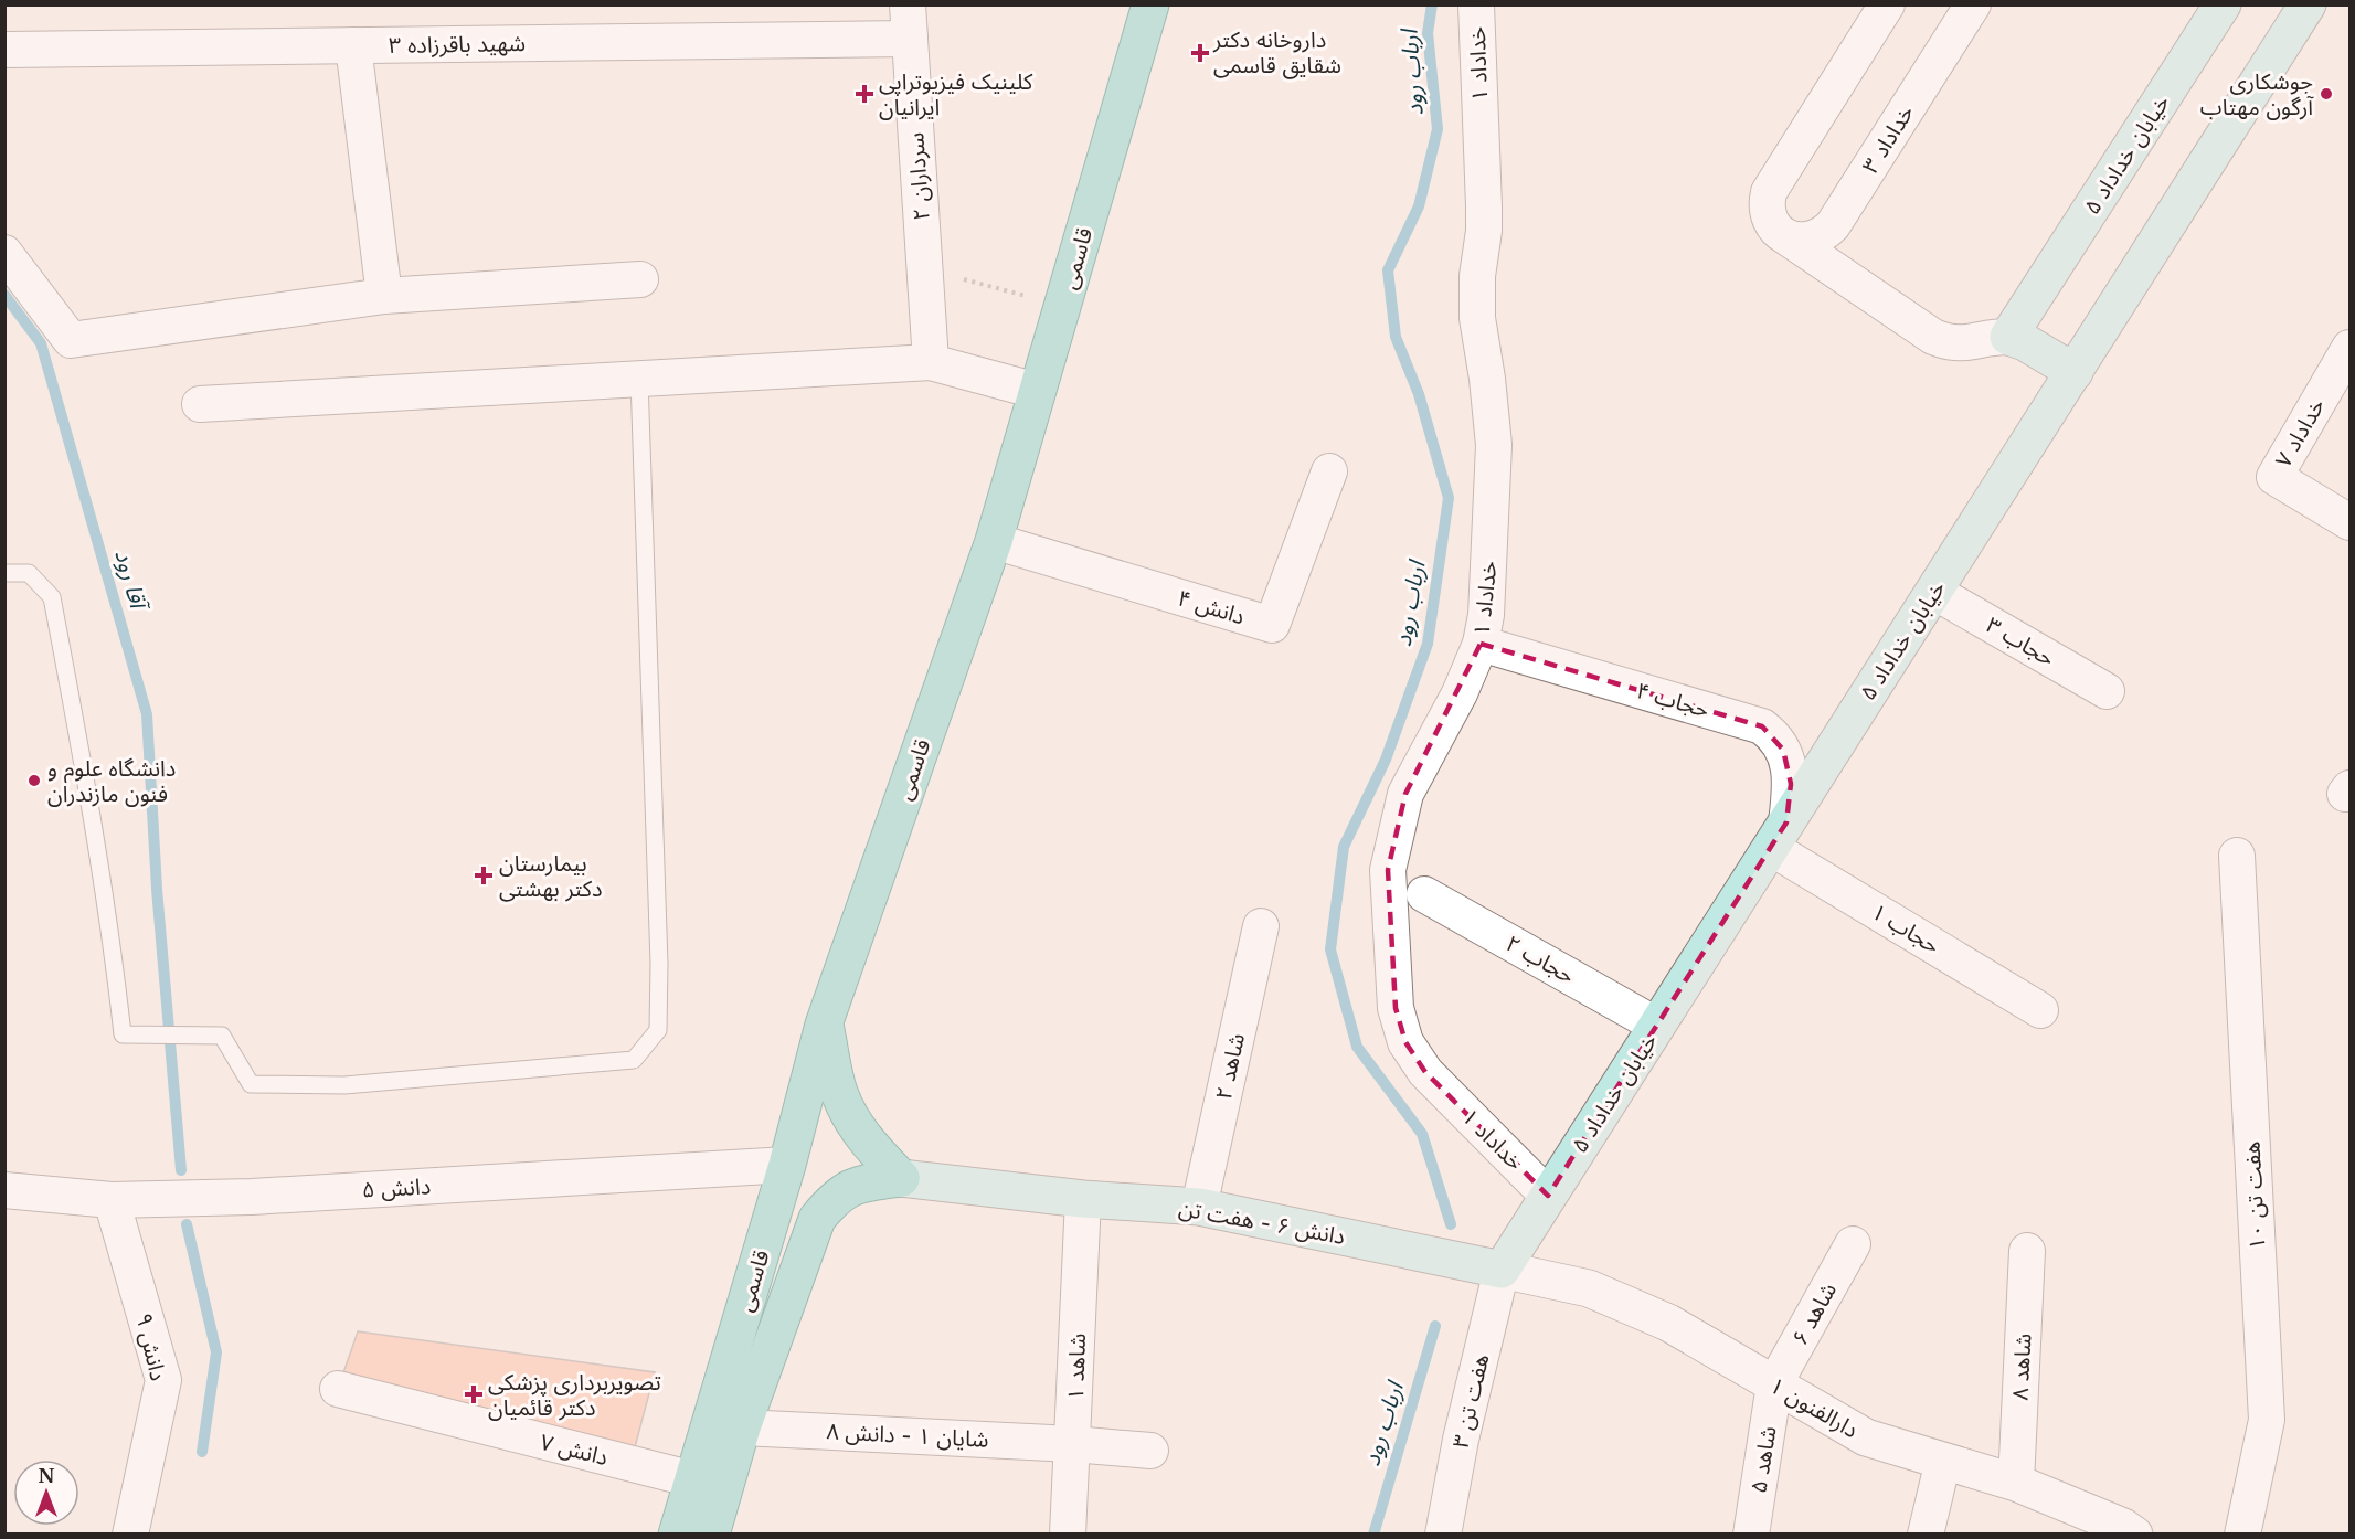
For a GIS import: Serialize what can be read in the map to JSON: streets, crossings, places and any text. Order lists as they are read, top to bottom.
{
  "streets": {
    "main road": ["خیابان خداداد ۵", "قاسمی", "دانش ۶ - هفت تن"],
    "street": [
      "شهید باقرزاده ۳",
      "خداداد ۱",
      "خداداد ۳",
      "سرداران ۲",
      "خداداد ۷",
      "دانش ۴",
      "حجاب ۳",
      "حجاب ۴",
      "حجاب ۱",
      "حجاب ۲",
      "شاهد ۲",
      "دانش ۵",
      "هفت تن ۱۰",
      "شاهد ۶",
      "دانش ۹",
      "شاهد ۱",
      "شاهد ۸",
      "هفت تن ۳",
      "دارالفنون ۱",
      "شایان ۱ - دانش ۸",
      "دانش ۷",
      "شاهد ۵"
    ]
  },
  "crossings": [
    ["شهید باقرزاده ۳", "سرداران ۲"],
    ["خداداد ۱", "خیابان خداداد ۵"],
    ["خداداد ۱", "حجاب ۴"],
    ["خیابان خداداد ۵", "حجاب ۳"],
    ["خیابان خداداد ۵", "حجاب ۴"],
    ["خیابان خداداد ۵", "حجاب ۱"],
    ["خیابان خداداد ۵", "حجاب ۲"],
    ["خیابان خداداد ۵", "دانش ۶ - هفت تن"],
    ["خیابان خداداد ۵", "هفت تن ۳"],
    ["خیابان خداداد ۵", "دارالفنون ۱"],
    ["قاسمی", "دانش ۴"],
    ["قاسمی", "دانش ۵"],
    ["قاسمی", "دانش ۷"],
    ["حجاب ۴", "حجاب ۱"],
    ["شاهد ۲", "دانش ۶ - هفت تن"],
    ["دانش ۵", "دانش ۹"],
    ["دانش ۶ - هفت تن", "شاهد ۱"],
    ["دانش ۶ - هفت تن", "هفت تن ۳"],
    ["دانش ۶ - هفت تن", "دارالفنون ۱"],
    ["شاهد ۶", "دارالفنون ۱"],
    ["شاهد ۶", "شاهد ۵"],
    ["شاهد ۱", "شایان ۱ - دانش ۸"],
    ["شاهد ۸", "دارالفنون ۱"],
    ["هفت تن ۳", "دارالفنون ۱"],
    ["دارالفنون ۱", "شاهد ۵"]
  ],
  "water": ["ارباب رود", "آقا رود"],
  "places": {
    "health": [
      "داروخانه دکتر شقایق قاسمی",
      "کلینیک فیزیوتراپی ایرانیان",
      "بیمارستان دکتر بهشتی",
      "تصویربرداری پزشکی دکتر قائمیان"
    ],
    "other": ["جوشکاری آرگون مهتاب", "دانشگاه علوم و فنون مازندران"]
  },
  "north": "top"
}
